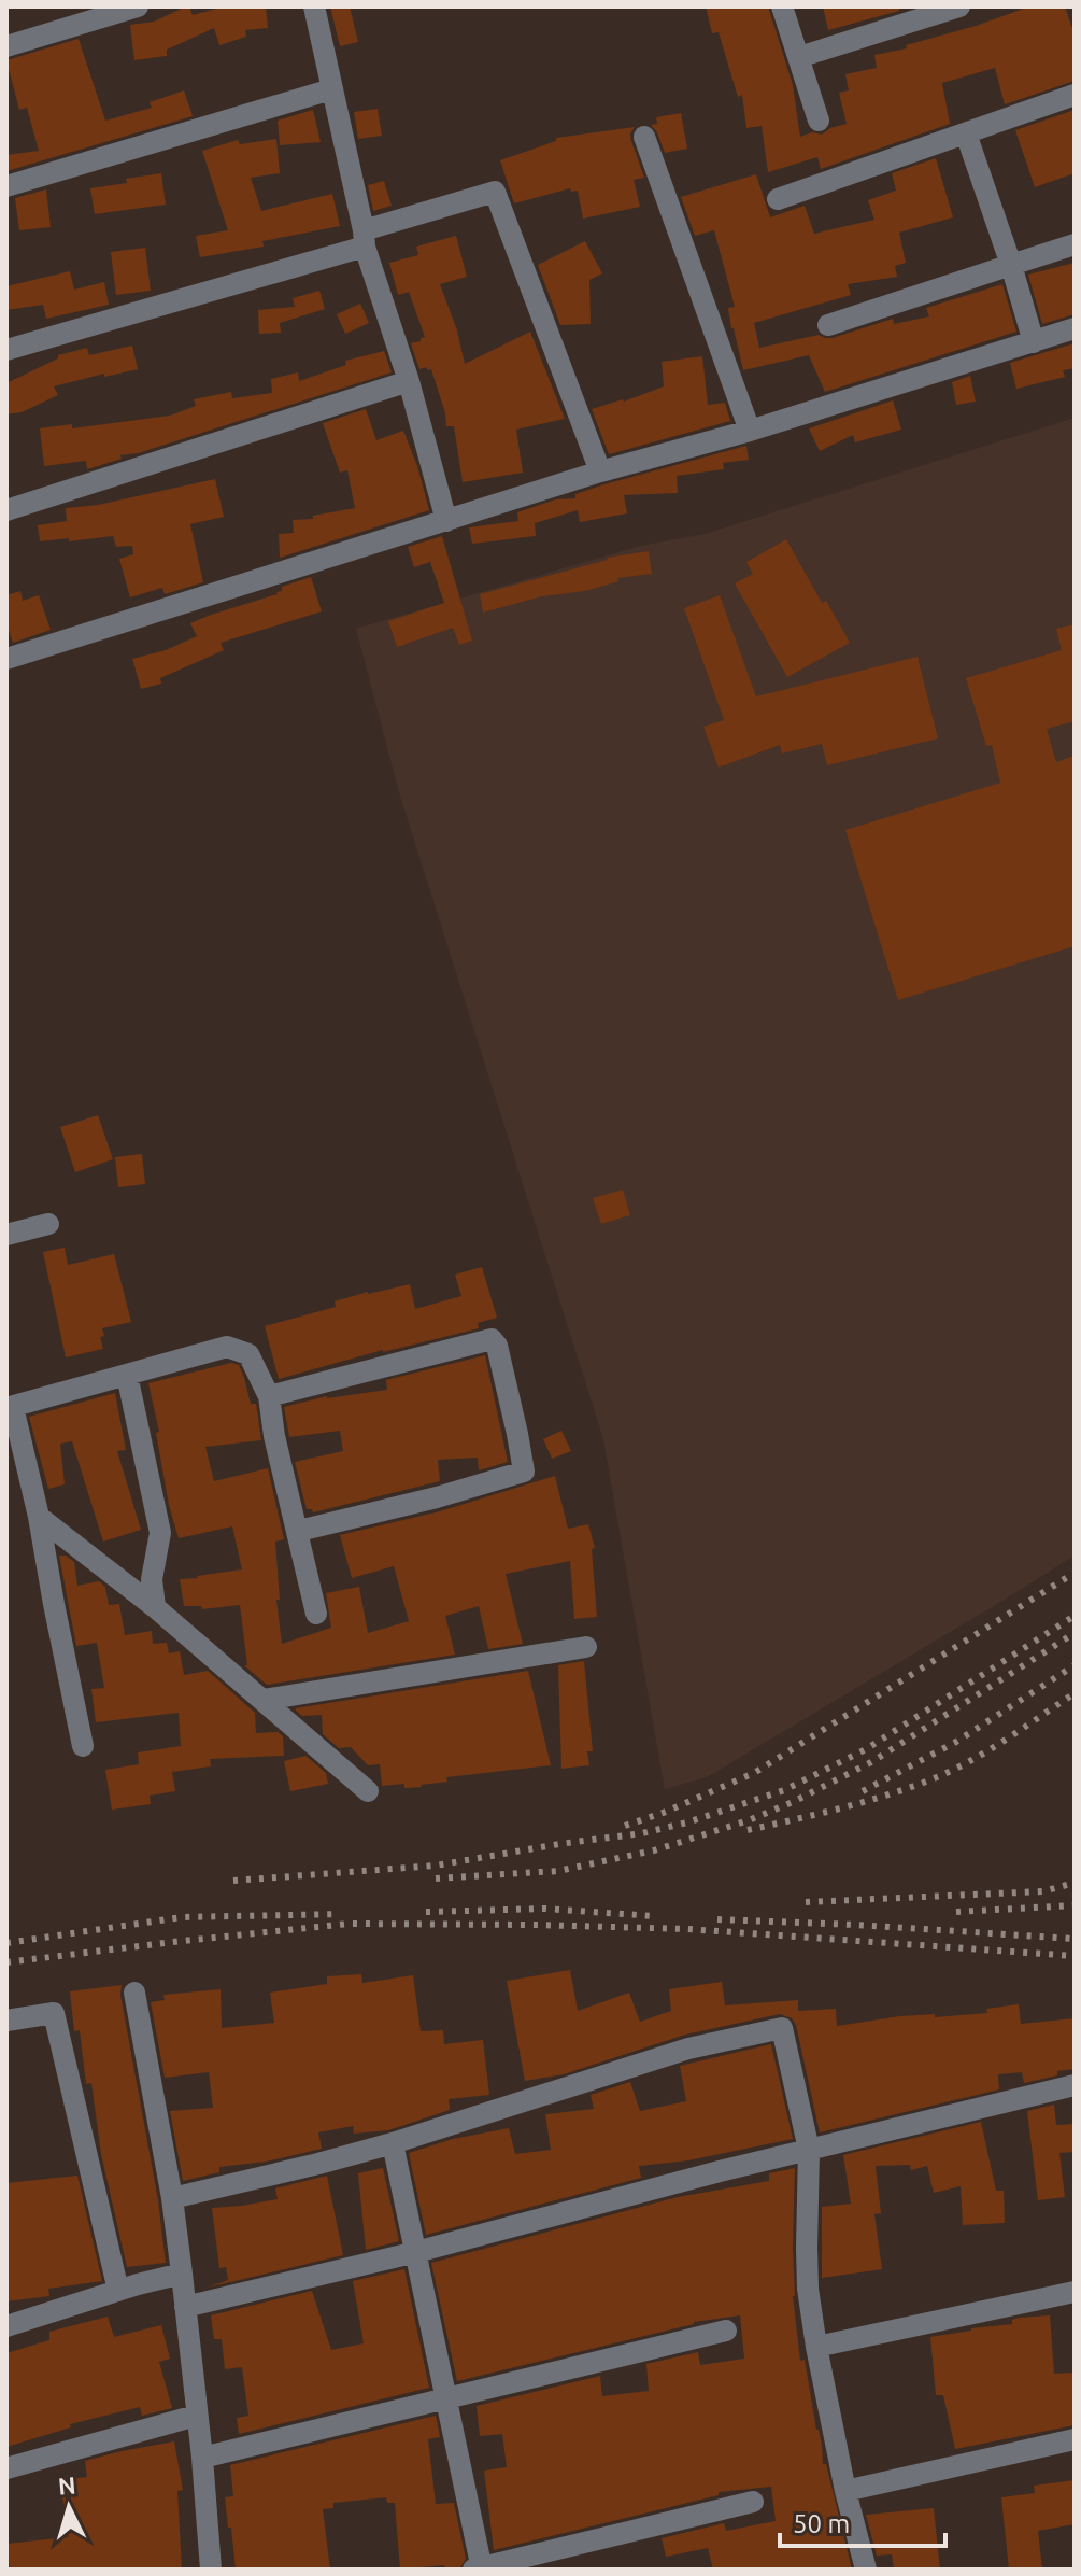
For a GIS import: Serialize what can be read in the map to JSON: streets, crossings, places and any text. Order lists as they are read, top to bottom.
{
  "scale_bar": "50 m",
  "north": "top"
}
